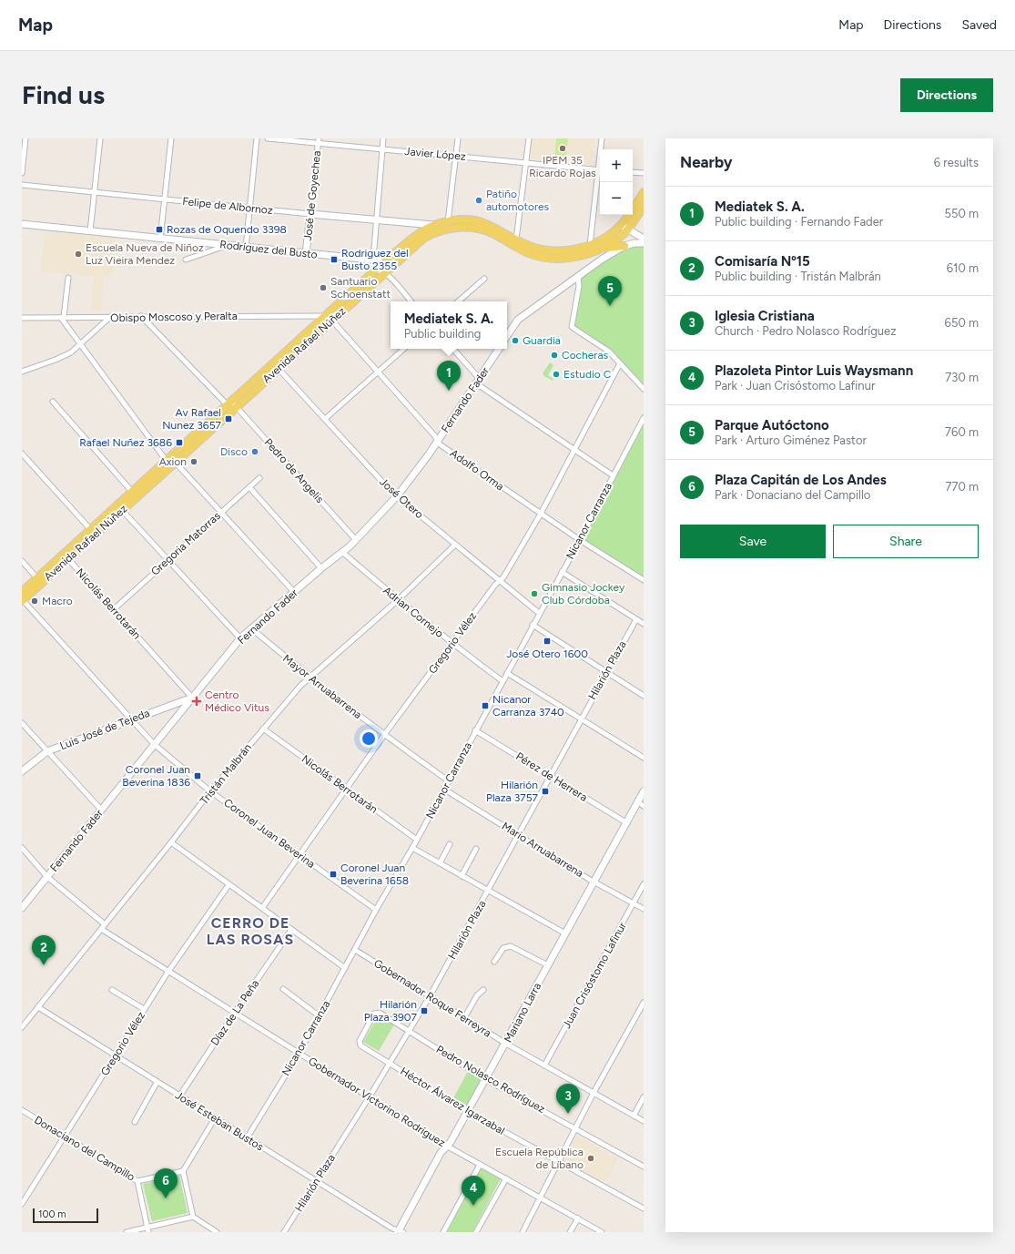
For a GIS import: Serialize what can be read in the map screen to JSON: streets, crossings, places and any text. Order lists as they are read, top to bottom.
{
  "streets": {
    "main road": [
      "José de Goyechea",
      "Felipe de Albornoz",
      "Rodríguez del Busto",
      "Avenida Rafael Núñez",
      "Fernando Fader",
      "Luis José de Tejeda",
      "Mariano Larra"
    ],
    "street": [
      "Javier López",
      "Obispo Moscoso y Peralta",
      "Adolfo Orma",
      "Pedro de Angelis",
      "José Otero",
      "Nicanor Carranza",
      "Gregoria Matorras",
      "Nicolás Berrotarán",
      "Adrian Cornejo",
      "Gregorio Vélez",
      "Hilarión Plaza",
      "Mayor Arruabarrena",
      "Tristán Malbrán",
      "Pérez de Herrera",
      "Coronel Juan Beverina",
      "Mario Arruabarrena",
      "Juan Crisóstomo Lafinur",
      "Gobernador Roque Ferreyra",
      "Díaz de La Peña",
      "Pedro Nolasco Rodríguez",
      "Héctor Álvarez Igarzabal",
      "Gobernador Victorino Rodríguez",
      "José Esteban Bustos",
      "Donaciano del Campillo"
    ]
  },
  "crossings": [
    ["Javier López", "José de Goyechea"],
    ["José de Goyechea", "Felipe de Albornoz"],
    ["José de Goyechea", "Rodríguez del Busto"],
    ["Felipe de Albornoz", "Avenida Rafael Núñez"],
    ["Rodríguez del Busto", "Avenida Rafael Núñez"],
    ["Obispo Moscoso y Peralta", "Avenida Rafael Núñez"],
    ["Obispo Moscoso y Peralta", "Pedro de Angelis"],
    ["Avenida Rafael Núñez", "Adolfo Orma"],
    ["Avenida Rafael Núñez", "Pedro de Angelis"],
    ["Avenida Rafael Núñez", "José Otero"],
    ["Avenida Rafael Núñez", "Nicolás Berrotarán"],
    ["Avenida Rafael Núñez", "Coronel Juan Beverina"],
    ["Fernando Fader", "Adolfo Orma"],
    ["Fernando Fader", "Pedro de Angelis"],
    ["Fernando Fader", "José Otero"],
    ["Fernando Fader", "Nicolás Berrotarán"],
    ["Fernando Fader", "Adrian Cornejo"],
    ["Fernando Fader", "Mayor Arruabarrena"],
    ["Fernando Fader", "Luis José de Tejeda"],
    ["Fernando Fader", "Coronel Juan Beverina"],
    ["Adolfo Orma", "Nicanor Carranza"],
    ["Adolfo Orma", "Gregorio Vélez"],
    ["José Otero", "Nicanor Carranza"],
    ["José Otero", "Gregorio Vélez"],
    ["José Otero", "Tristán Malbrán"],
    ["Nicanor Carranza", "Nicolás Berrotarán"],
    ["Nicanor Carranza", "Adrian Cornejo"],
    ["Nicanor Carranza", "Mayor Arruabarrena"],
    ["Nicanor Carranza", "Pérez de Herrera"],
    ["Nicanor Carranza", "Coronel Juan Beverina"],
    ["Nicanor Carranza", "Mario Arruabarrena"],
    ["Nicanor Carranza", "Gobernador Roque Ferreyra"],
    ["Nicanor Carranza", "Gobernador Victorino Rodríguez"],
    ["Nicanor Carranza", "José Esteban Bustos"],
    ["Gregoria Matorras", "Nicolás Berrotarán"],
    ["Nicolás Berrotarán", "Gregorio Vélez"],
    ["Nicolás Berrotarán", "Luis José de Tejeda"],
    ["Nicolás Berrotarán", "Tristán Malbrán"],
    ["Adrian Cornejo", "Gregorio Vélez"],
    ["Adrian Cornejo", "Tristán Malbrán"],
    ["Gregorio Vélez", "Mayor Arruabarrena"],
    ["Gregorio Vélez", "Coronel Juan Beverina"],
    ["Gregorio Vélez", "Gobernador Victorino Rodríguez"],
    ["Gregorio Vélez", "José Esteban Bustos"],
    ["Gregorio Vélez", "Donaciano del Campillo"],
    ["Hilarión Plaza", "Pérez de Herrera"],
    ["Hilarión Plaza", "Mario Arruabarrena"],
    ["Hilarión Plaza", "Gobernador Roque Ferreyra"],
    ["Hilarión Plaza", "Pedro Nolasco Rodríguez"],
    ["Hilarión Plaza", "Héctor Álvarez Igarzabal"],
    ["Hilarión Plaza", "Gobernador Victorino Rodríguez"],
    ["Hilarión Plaza", "José Esteban Bustos"],
    ["Mayor Arruabarrena", "Tristán Malbrán"],
    ["Luis José de Tejeda", "Coronel Juan Beverina"],
    ["Tristán Malbrán", "Coronel Juan Beverina"],
    ["Tristán Malbrán", "Gobernador Victorino Rodríguez"],
    ["Tristán Malbrán", "José Esteban Bustos"],
    ["Pérez de Herrera", "Mariano Larra"],
    ["Mario Arruabarrena", "Juan Crisóstomo Lafinur"],
    ["Mario Arruabarrena", "Mariano Larra"],
    ["Juan Crisóstomo Lafinur", "Gobernador Roque Ferreyra"],
    ["Gobernador Roque Ferreyra", "Mariano Larra"],
    ["Díaz de La Peña", "Gobernador Victorino Rodríguez"],
    ["Díaz de La Peña", "José Esteban Bustos"],
    ["Mariano Larra", "Pedro Nolasco Rodríguez"],
    ["Mariano Larra", "Héctor Álvarez Igarzabal"],
    ["Mariano Larra", "Gobernador Victorino Rodríguez"],
    ["Mariano Larra", "José Esteban Bustos"],
    ["Pedro Nolasco Rodríguez", "Héctor Álvarez Igarzabal"]
  ],
  "districts": ["CERRO DE LAS ROSAS"],
  "places": {
    "other": [
      "IPEM 35 Ricardo Rojas",
      "Patiño automotores",
      "Escuela Nueva de Niñoz Luz Vieira Mendez",
      "Santuario Schoenstatt",
      "Guardia",
      "Cocheras",
      "Estudio C",
      "Disco",
      "Axion",
      "Gimnasio Jockey Club Córdoba",
      "Macro",
      "Escuela República de Líbano"
    ],
    "transit": [
      "Rozas de Oquendo 3398",
      "Rodriguez del Busto 2355",
      "Av Rafael Nunez 3657",
      "Rafael Nuñez 3686",
      "José Otero 1600",
      "Nicanor Carranza 3740",
      "Coronel Juan Beverina 1836",
      "Hilarión Plaza 3757",
      "Coronel Juan Beverina 1658",
      "Hilarión Plaza 3907"
    ],
    "health": ["Centro Médico Vitus"]
  },
  "scale_bar": "100 m",
  "page": {
    "header": "Map",
    "nav": ["Map", "Directions", "Saved"],
    "buttons": [
      "Directions",
      ["Save", "Share"]
    ],
    "title": "Find us",
    "heading": ["Nearby", "6 results"],
    "map_buttons": ["+", "−"],
    "list": [
      {
        "mark": "1",
        "name": "Mediatek S. A.",
        "note": "Public building · Fernando Fader",
        "value": "550 m"
      },
      {
        "mark": "2",
        "name": "Comisaría Nº15",
        "note": "Public building · Tristán Malbrán",
        "value": "610 m"
      },
      {
        "mark": "3",
        "name": "Iglesia Cristiana",
        "note": "Church · Pedro Nolasco Rodríguez",
        "value": "650 m"
      },
      {
        "mark": "4",
        "name": "Plazoleta Pintor Luis Waysmann",
        "note": "Park · Juan Crisóstomo Lafinur",
        "value": "730 m"
      },
      {
        "mark": "5",
        "name": "Parque Autóctono",
        "note": "Park · Arturo Giménez Pastor",
        "value": "760 m"
      },
      {
        "mark": "6",
        "name": "Plaza Capitán de Los Andes",
        "note": "Park · Donaciano del Campillo",
        "value": "770 m"
      }
    ],
    "pins": [
      "5",
      "1",
      "2",
      "3",
      "6",
      "4"
    ],
    "popup": ["Mediatek S. A.", "Public building"],
    "scale": "100 m"
  }
}
